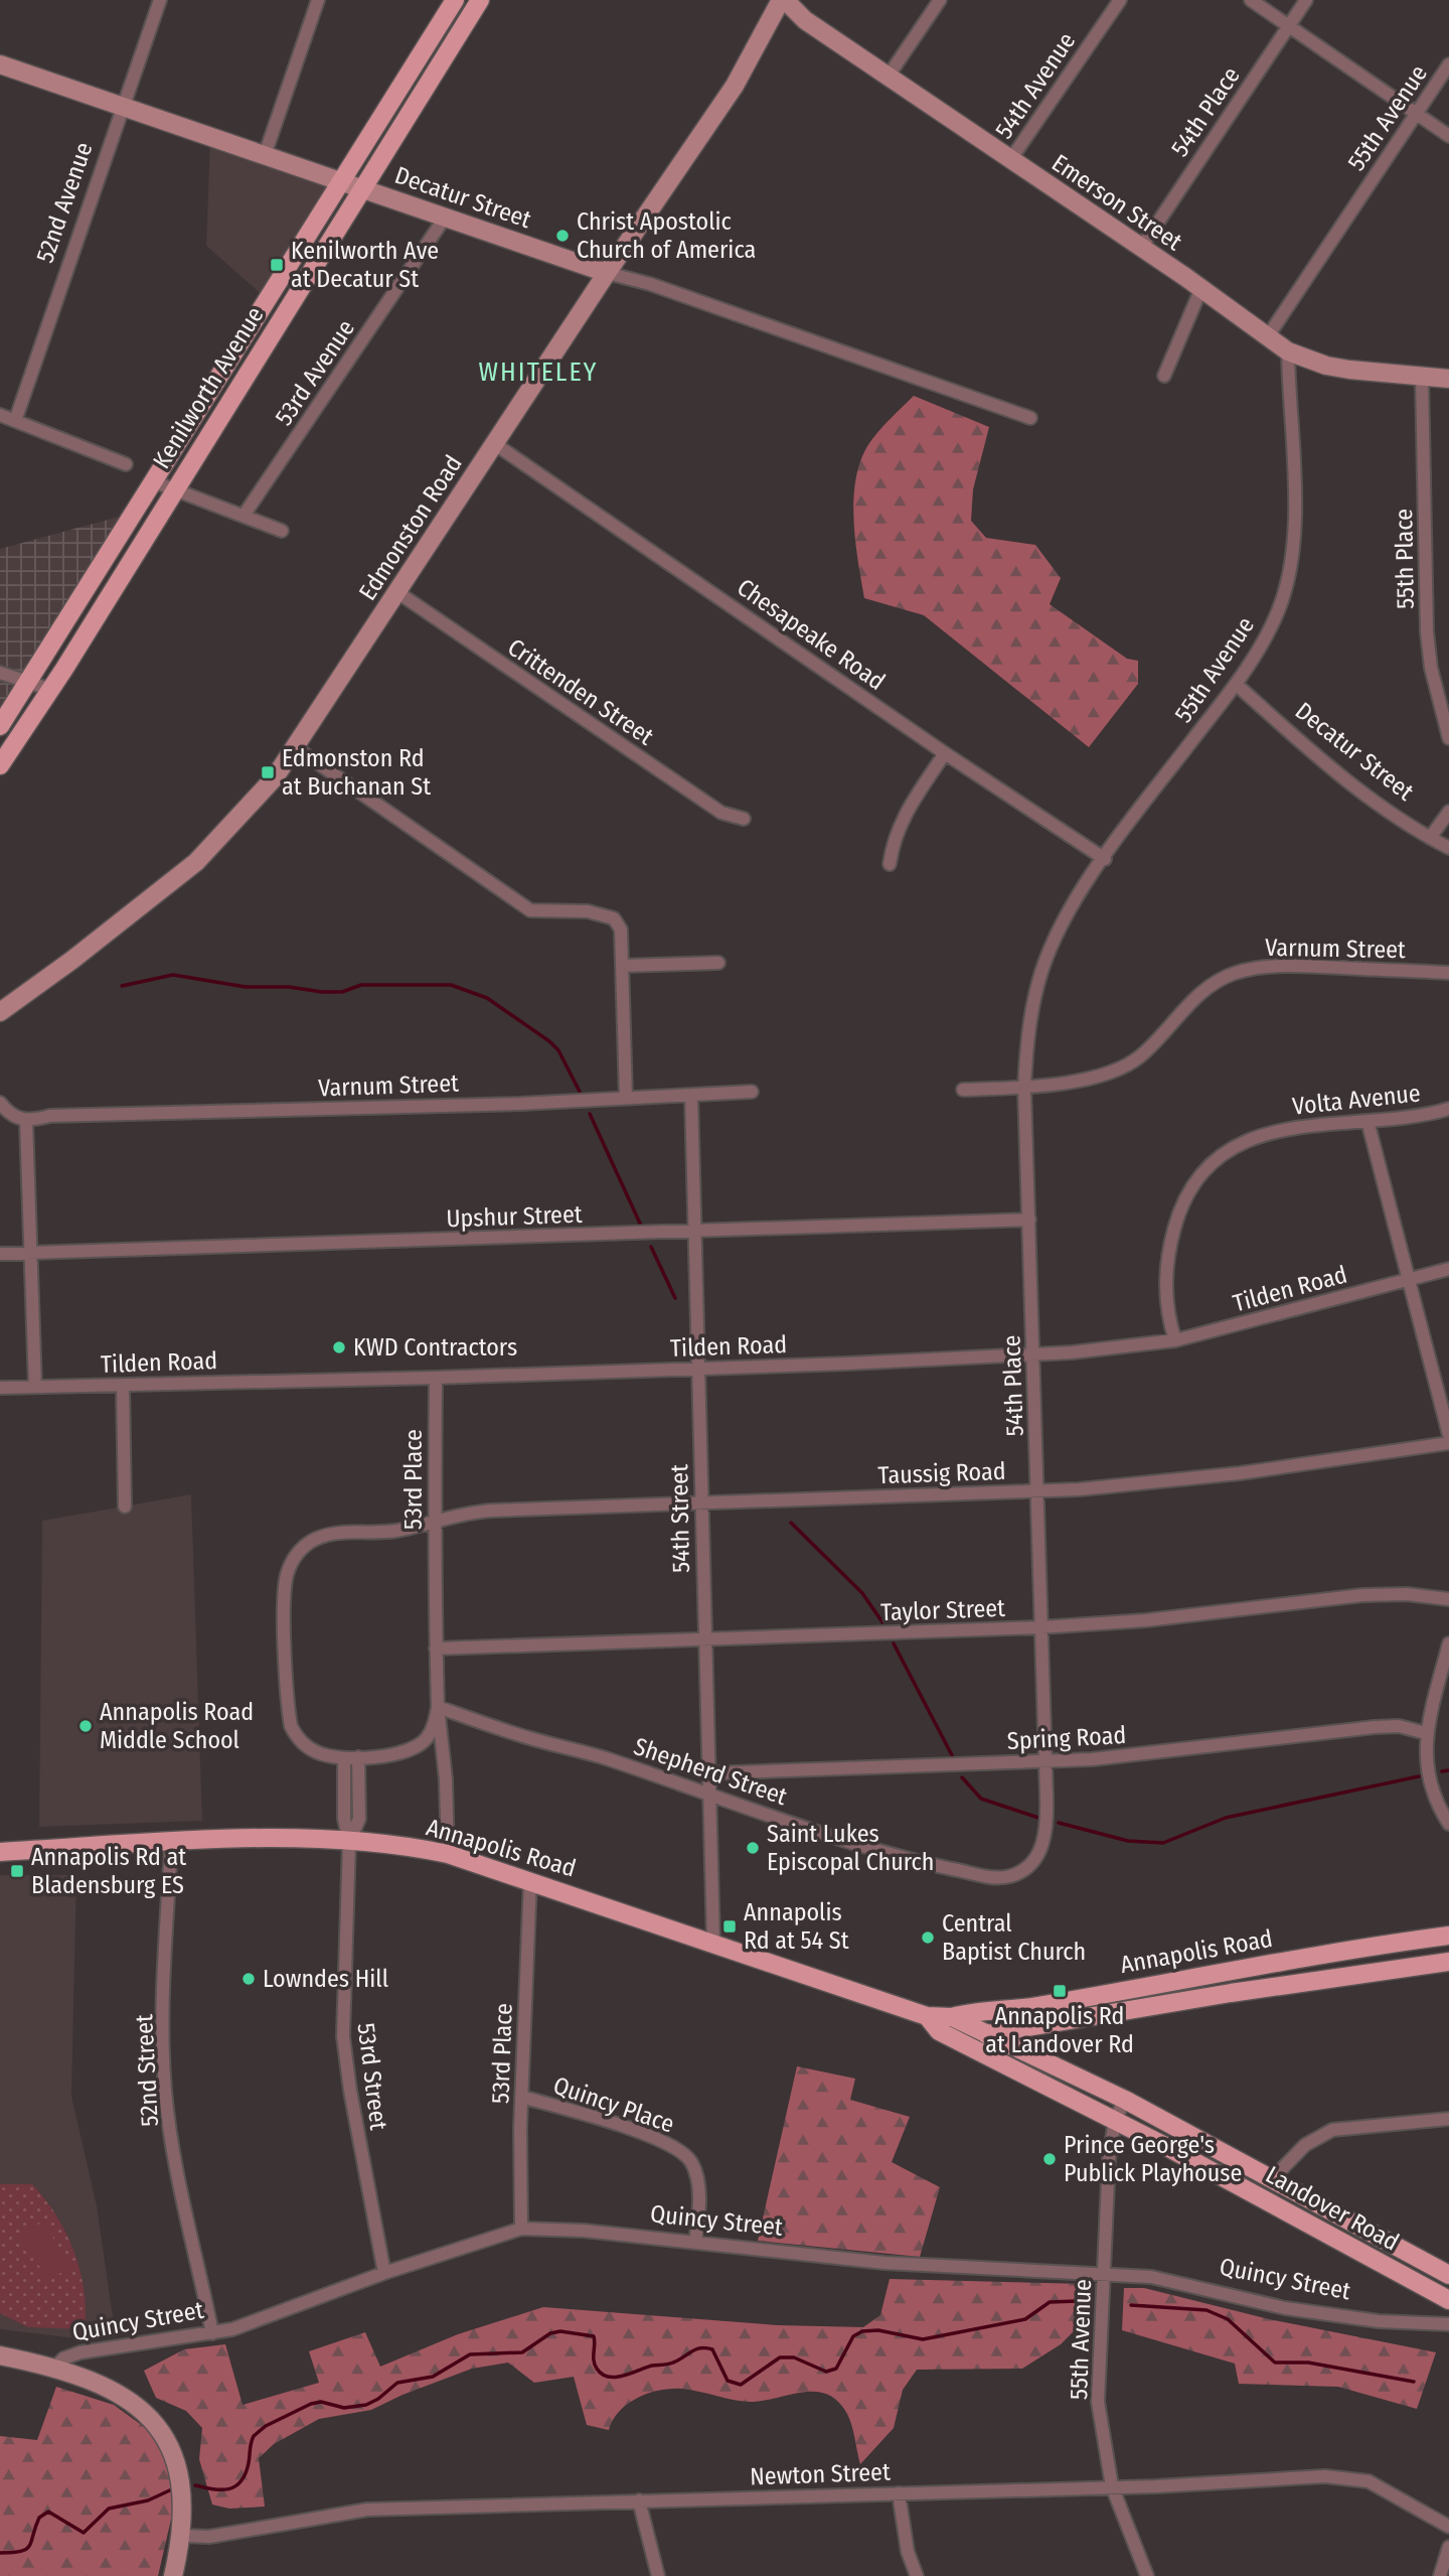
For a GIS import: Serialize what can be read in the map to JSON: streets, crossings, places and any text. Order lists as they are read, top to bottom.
{
  "streets": {
    "main road": ["Kenilworth Avenue", "Annapolis Road", "Landover Road"],
    "street": [
      "54th Avenue",
      "54th Place",
      "55th Avenue",
      "Decatur Street",
      "52nd Avenue",
      "Emerson Street",
      "53rd Avenue",
      "Edmonston Road",
      "55th Place",
      "Chesapeake Road",
      "Crittenden Street",
      "Varnum Street",
      "Volta Avenue",
      "Upshur Street",
      "Tilden Road",
      "Taussig Road",
      "53rd Place",
      "54th Street",
      "Taylor Street",
      "Spring Road",
      "Shepherd Street",
      "52nd Street",
      "53rd Street",
      "Quincy Place",
      "Quincy Street",
      "Newton Street"
    ]
  },
  "crossings": [
    ["54th Avenue", "Emerson Street"],
    ["54th Place", "55th Avenue"],
    ["54th Place", "Emerson Street"],
    ["54th Place", "Chesapeake Road"],
    ["54th Place", "Varnum Street"],
    ["54th Place", "Upshur Street"],
    ["54th Place", "Tilden Road"],
    ["54th Place", "Taussig Road"],
    ["54th Place", "Taylor Street"],
    ["54th Place", "Spring Road"],
    ["54th Place", "Shepherd Street"],
    ["55th Avenue", "Decatur Street"],
    ["55th Avenue", "Emerson Street"],
    ["55th Avenue", "Chesapeake Road"],
    ["55th Avenue", "Landover Road"],
    ["55th Avenue", "Quincy Street"],
    ["55th Avenue", "Newton Street"],
    ["Decatur Street", "52nd Avenue"],
    ["Decatur Street", "53rd Avenue"],
    ["Decatur Street", "Kenilworth Avenue"],
    ["Decatur Street", "Edmonston Road"],
    ["Emerson Street", "Edmonston Road"],
    ["Emerson Street", "55th Place"],
    ["Edmonston Road", "Chesapeake Road"],
    ["Edmonston Road", "Crittenden Street"],
    ["Varnum Street", "54th Street"],
    ["Volta Avenue", "Tilden Road"],
    ["Upshur Street", "54th Street"],
    ["Tilden Road", "53rd Place"],
    ["Tilden Road", "54th Street"],
    ["Taussig Road", "53rd Place"],
    ["Taussig Road", "54th Street"],
    ["53rd Place", "Taylor Street"],
    ["53rd Place", "Shepherd Street"],
    ["53rd Place", "Annapolis Road"],
    ["53rd Place", "Quincy Place"],
    ["53rd Place", "Quincy Street"],
    ["54th Street", "Taylor Street"],
    ["54th Street", "Spring Road"],
    ["54th Street", "Shepherd Street"],
    ["54th Street", "Annapolis Road"],
    ["Annapolis Road", "52nd Street"],
    ["Annapolis Road", "53rd Street"],
    ["Annapolis Road", "Landover Road"],
    ["52nd Street", "Quincy Street"],
    ["53rd Street", "Quincy Street"],
    ["Quincy Place", "Quincy Street"]
  ],
  "districts": ["WHITELEY"],
  "places": {
    "other": [
      "Christ Apostolic Church of America",
      "KWD Contractors",
      "Annapolis Road Middle School",
      "Saint Lukes Episcopal Church",
      "Central Baptist Church",
      "Lowndes Hill",
      "Prince George's Publick Playhouse"
    ],
    "transit": [
      "Kenilworth Ave at Decatur St",
      "Edmonston Rd at Buchanan St",
      "Annapolis Rd at Bladensburg ES",
      "Annapolis Rd at 54 St",
      "Annapolis Rd at Landover Rd"
    ]
  }
}
